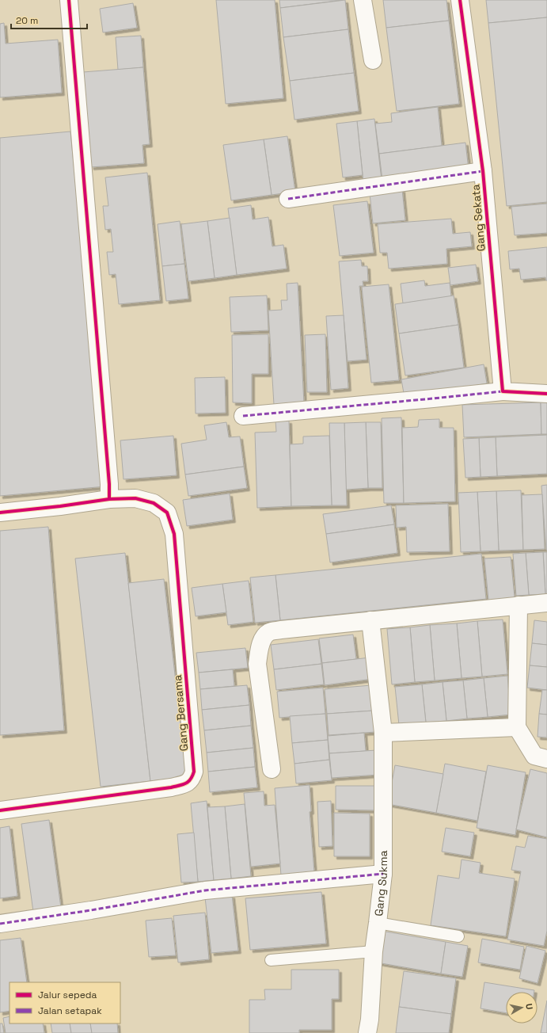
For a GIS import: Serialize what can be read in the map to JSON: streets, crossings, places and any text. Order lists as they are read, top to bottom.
{
  "streets": {
    "street": ["Gang Sekata", "Gang Bersama", "Gang Sukma"]
  },
  "legend": ["Jalur sepeda", "Jalan setapak"],
  "scale_bar": "20 m",
  "north": "right"
}
